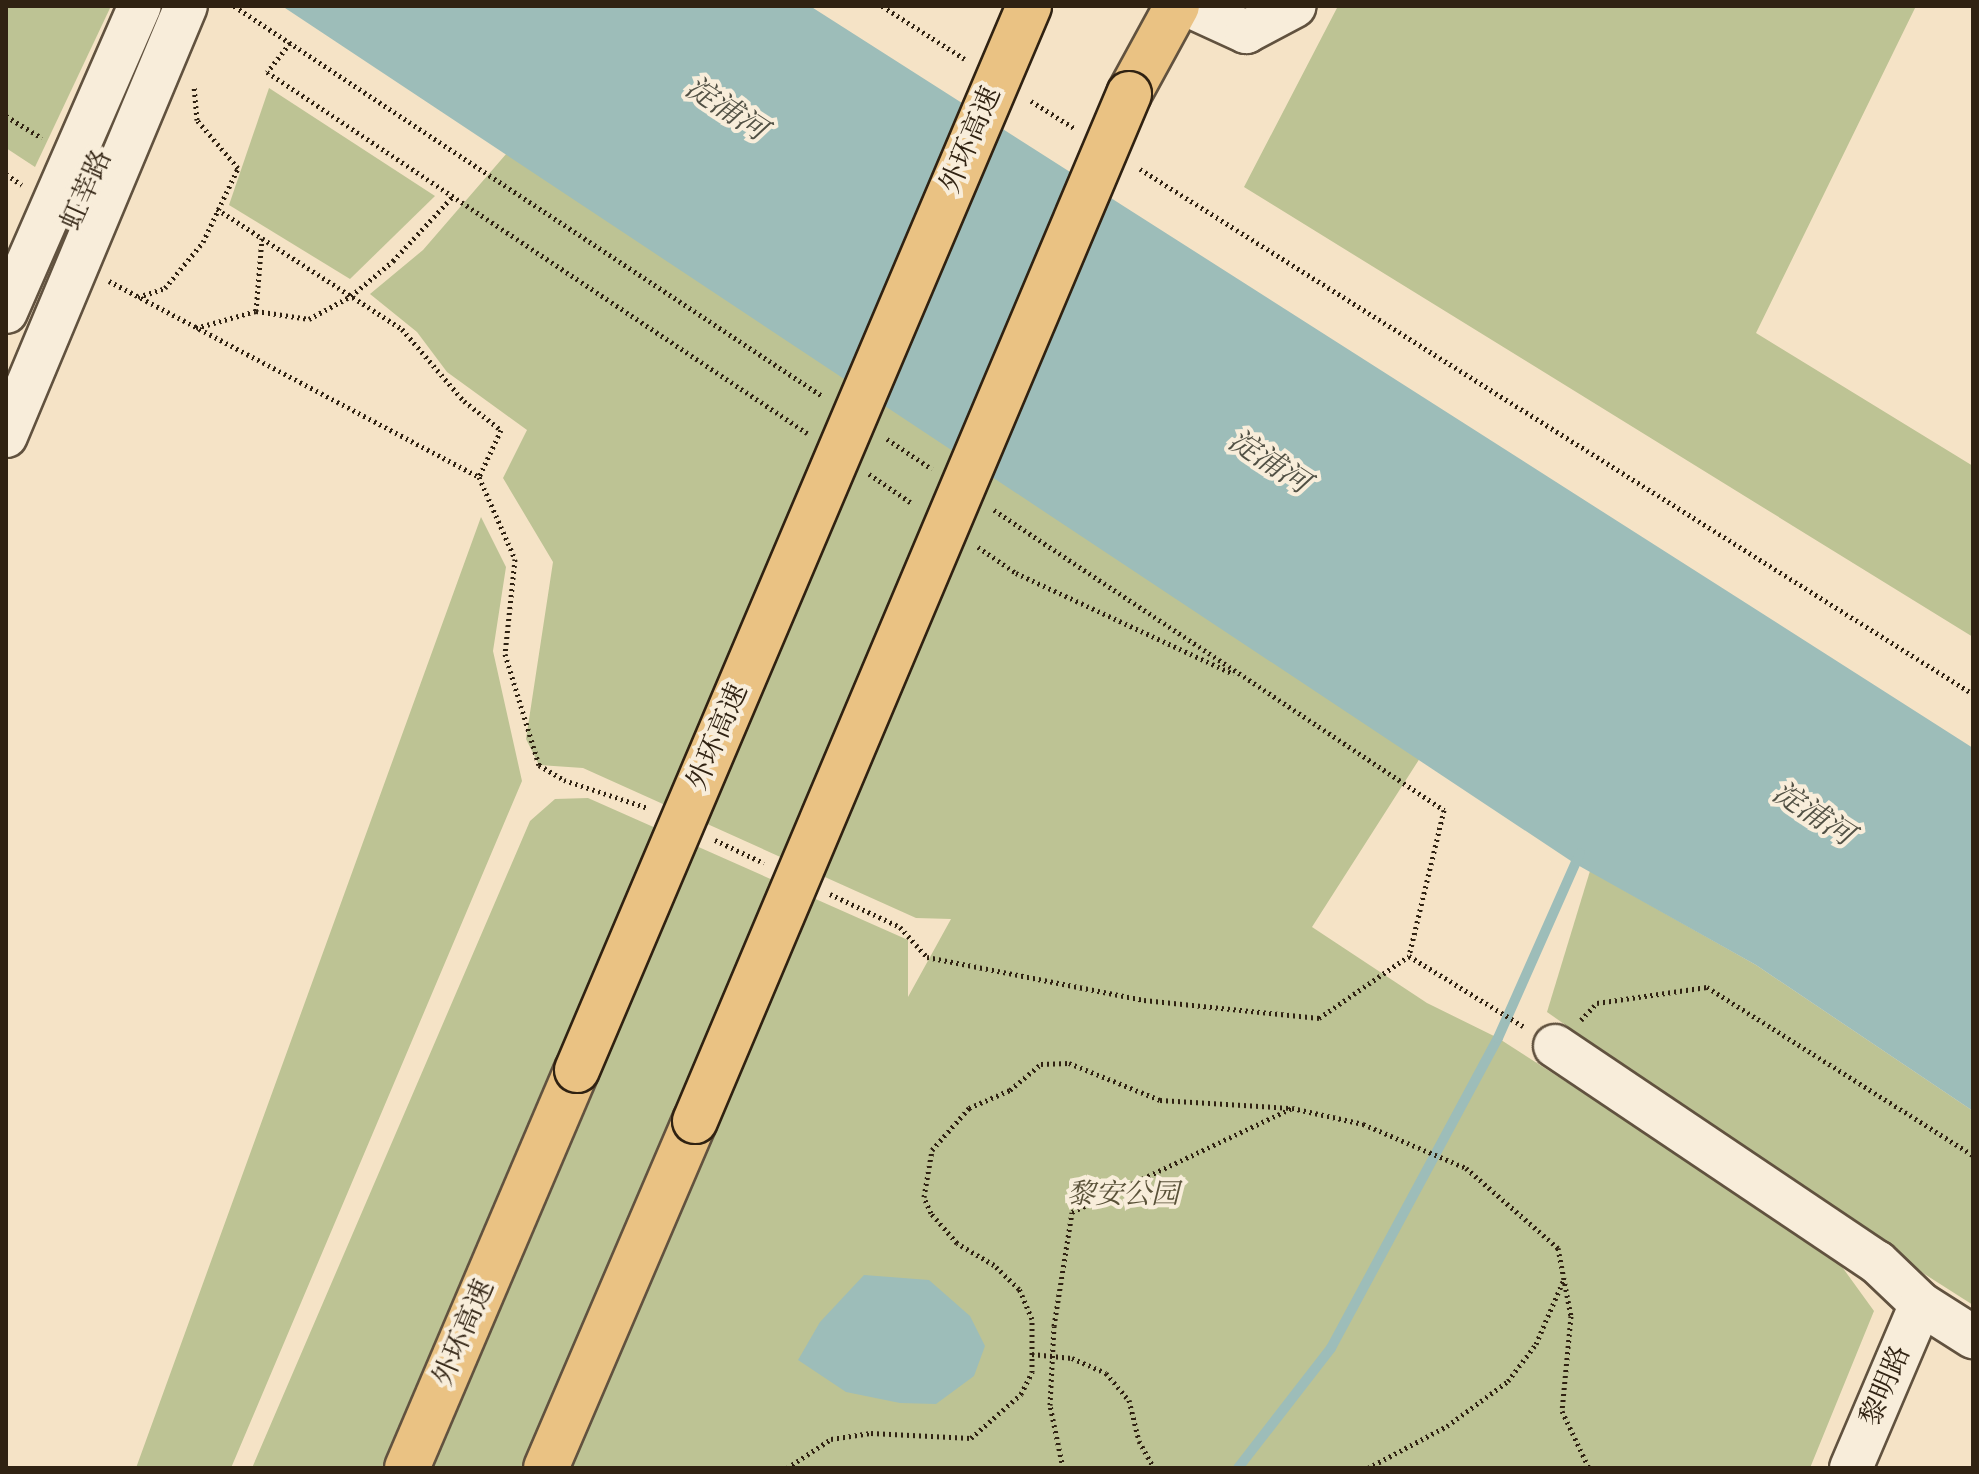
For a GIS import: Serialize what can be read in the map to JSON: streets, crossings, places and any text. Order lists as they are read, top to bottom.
{
  "streets": {
    "highway": ["外环高速"],
    "street": ["虹莘路", "黎明路"]
  },
  "water": ["淀浦河"],
  "parks": ["黎安公园"]
}
